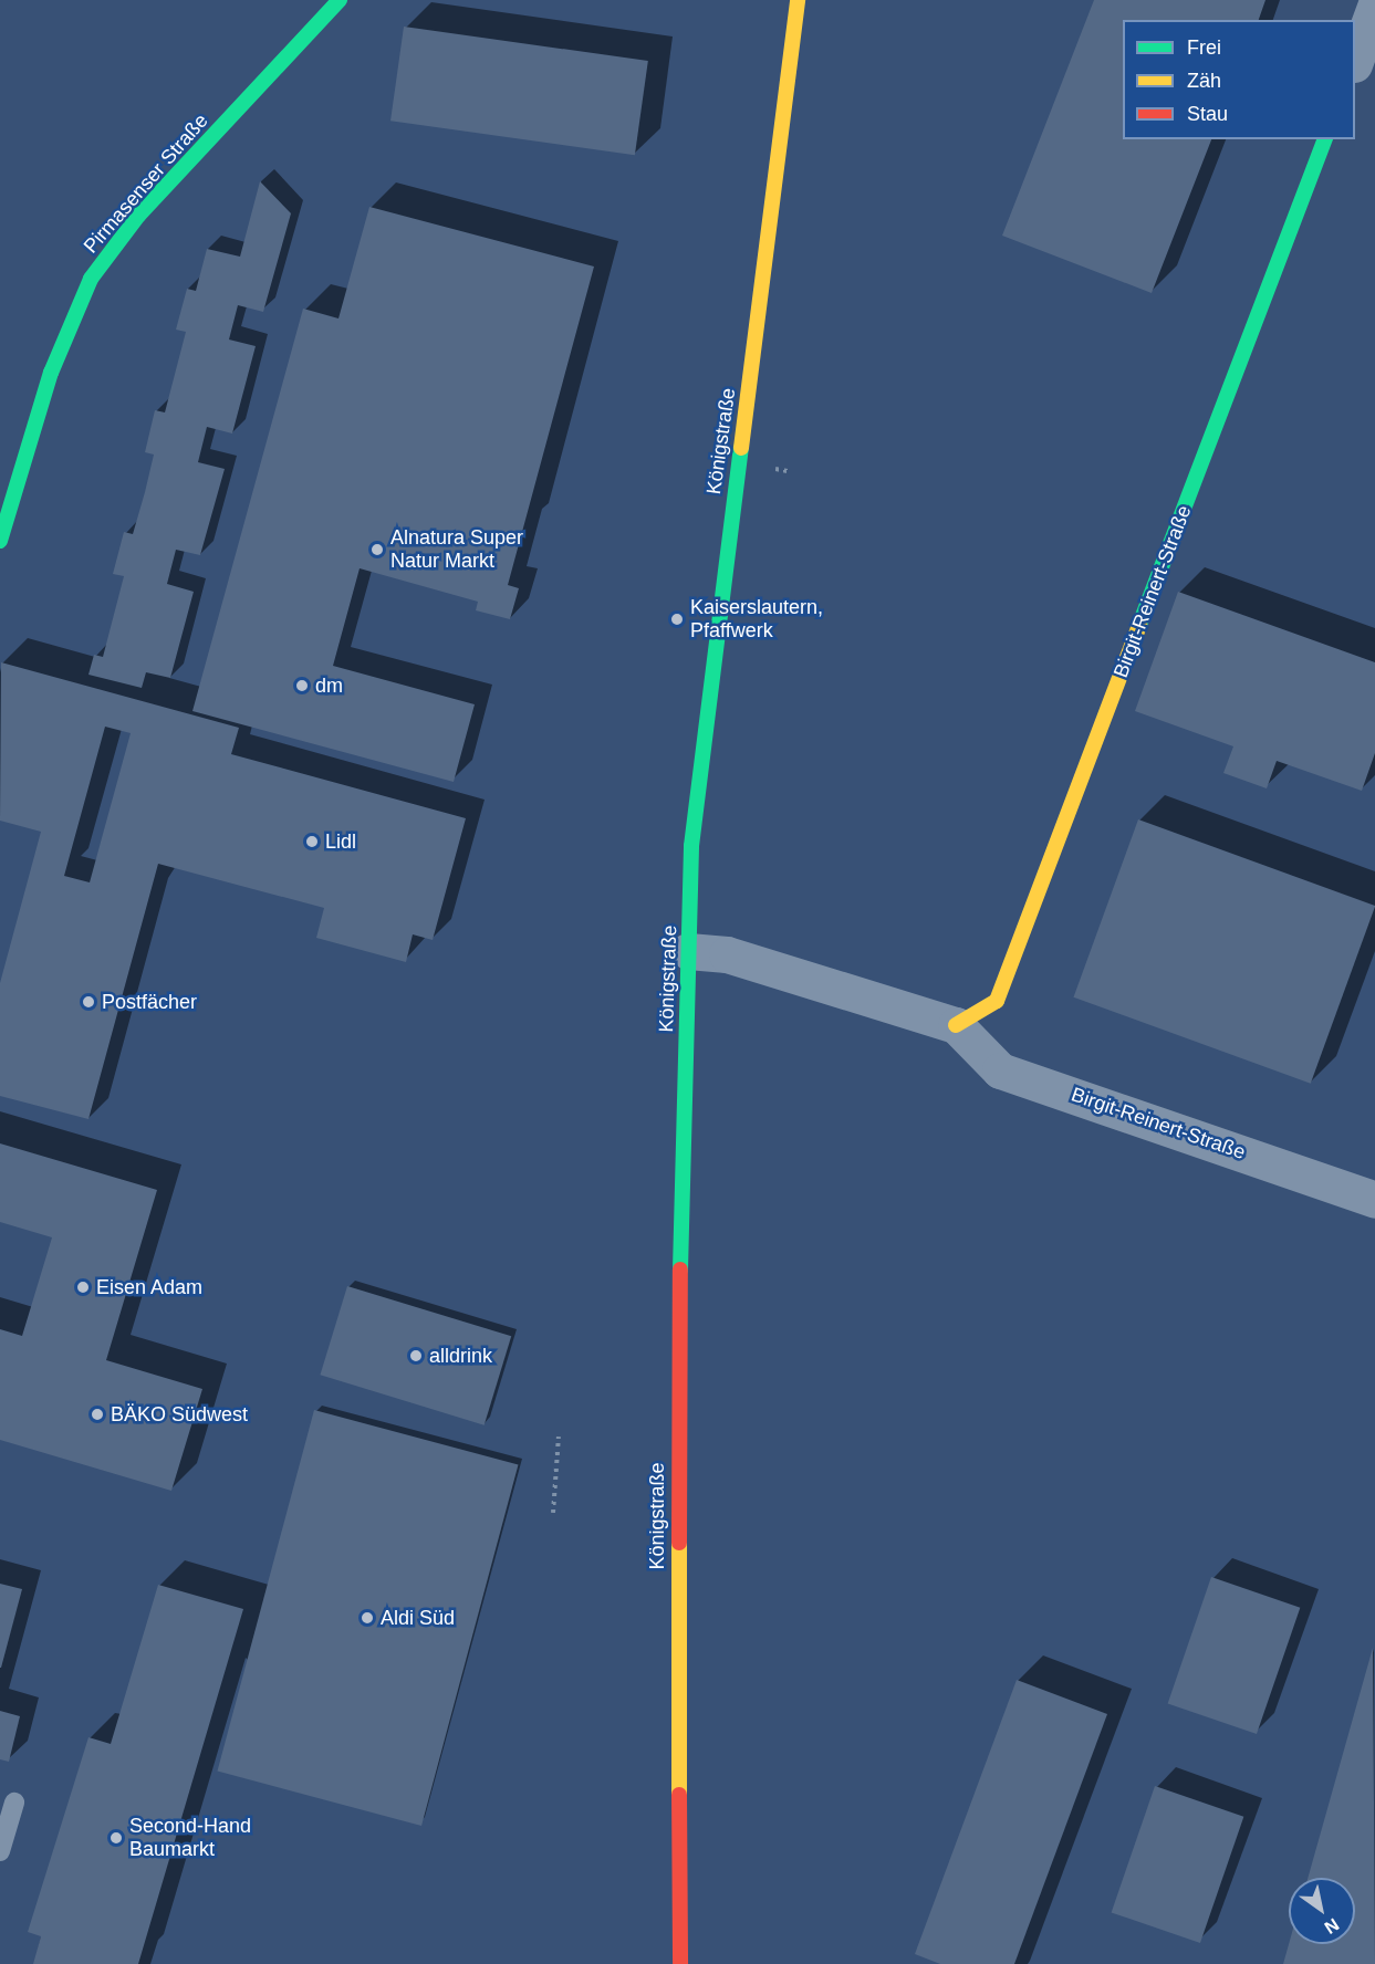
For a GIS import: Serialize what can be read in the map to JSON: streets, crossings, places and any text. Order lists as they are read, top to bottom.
{
  "streets": {
    "main road": ["Pirmasenser Straße", "Königstraße", "Birgit-Reinert-Straße"]
  },
  "crossings": [
    ["Königstraße", "Birgit-Reinert-Straße"]
  ],
  "places": [
    "Alnatura Super Natur Markt",
    "Kaiserslautern, Pfaffwerk",
    "dm",
    "Lidl",
    "Postfächer",
    "Eisen Adam",
    "alldrink",
    "BÄKO Südwest",
    "Aldi Süd",
    "Second-Hand Baumarkt"
  ],
  "legend": ["Frei", "Zäh", "Stau"],
  "north": "bottom right"
}
